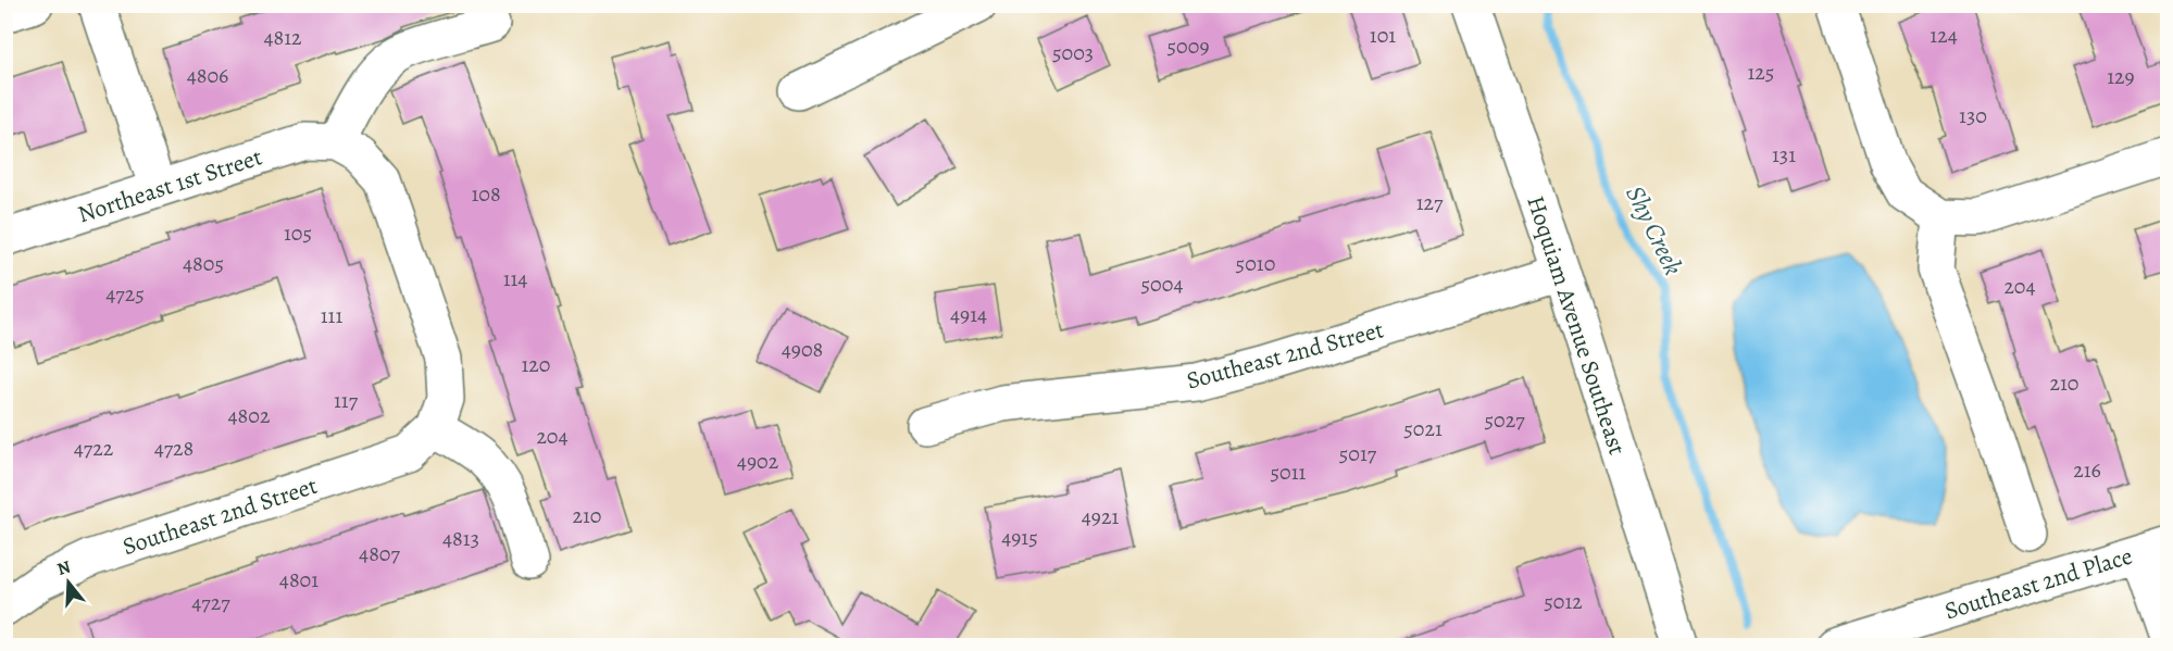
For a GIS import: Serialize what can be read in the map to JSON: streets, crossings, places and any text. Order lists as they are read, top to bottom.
{
  "streets": {
    "street": [
      "Northeast 1st Street",
      "Hoquiam Avenue Southeast",
      "Southeast 2nd Street",
      "Southeast 2nd Place"
    ]
  },
  "crossings": [
    ["Hoquiam Avenue Southeast", "Southeast 2nd Street"]
  ],
  "water": ["Shy Creek"],
  "house_numbers": [
    "101",
    "124",
    "4812",
    "5009",
    "5003",
    "125",
    "4806",
    "129",
    "130",
    "131",
    "108",
    "127",
    "105",
    "4805",
    "5010",
    "114",
    "5004",
    "204",
    "4725",
    "4914",
    "111",
    "4908",
    "120",
    "210",
    "117",
    "4802",
    "5027",
    "5021",
    "204",
    "4722",
    "4728",
    "5017",
    "4902",
    "216",
    "5011",
    "210",
    "4921",
    "4915",
    "4813",
    "4807",
    "4801",
    "5012",
    "4727"
  ],
  "north": "top"
}
